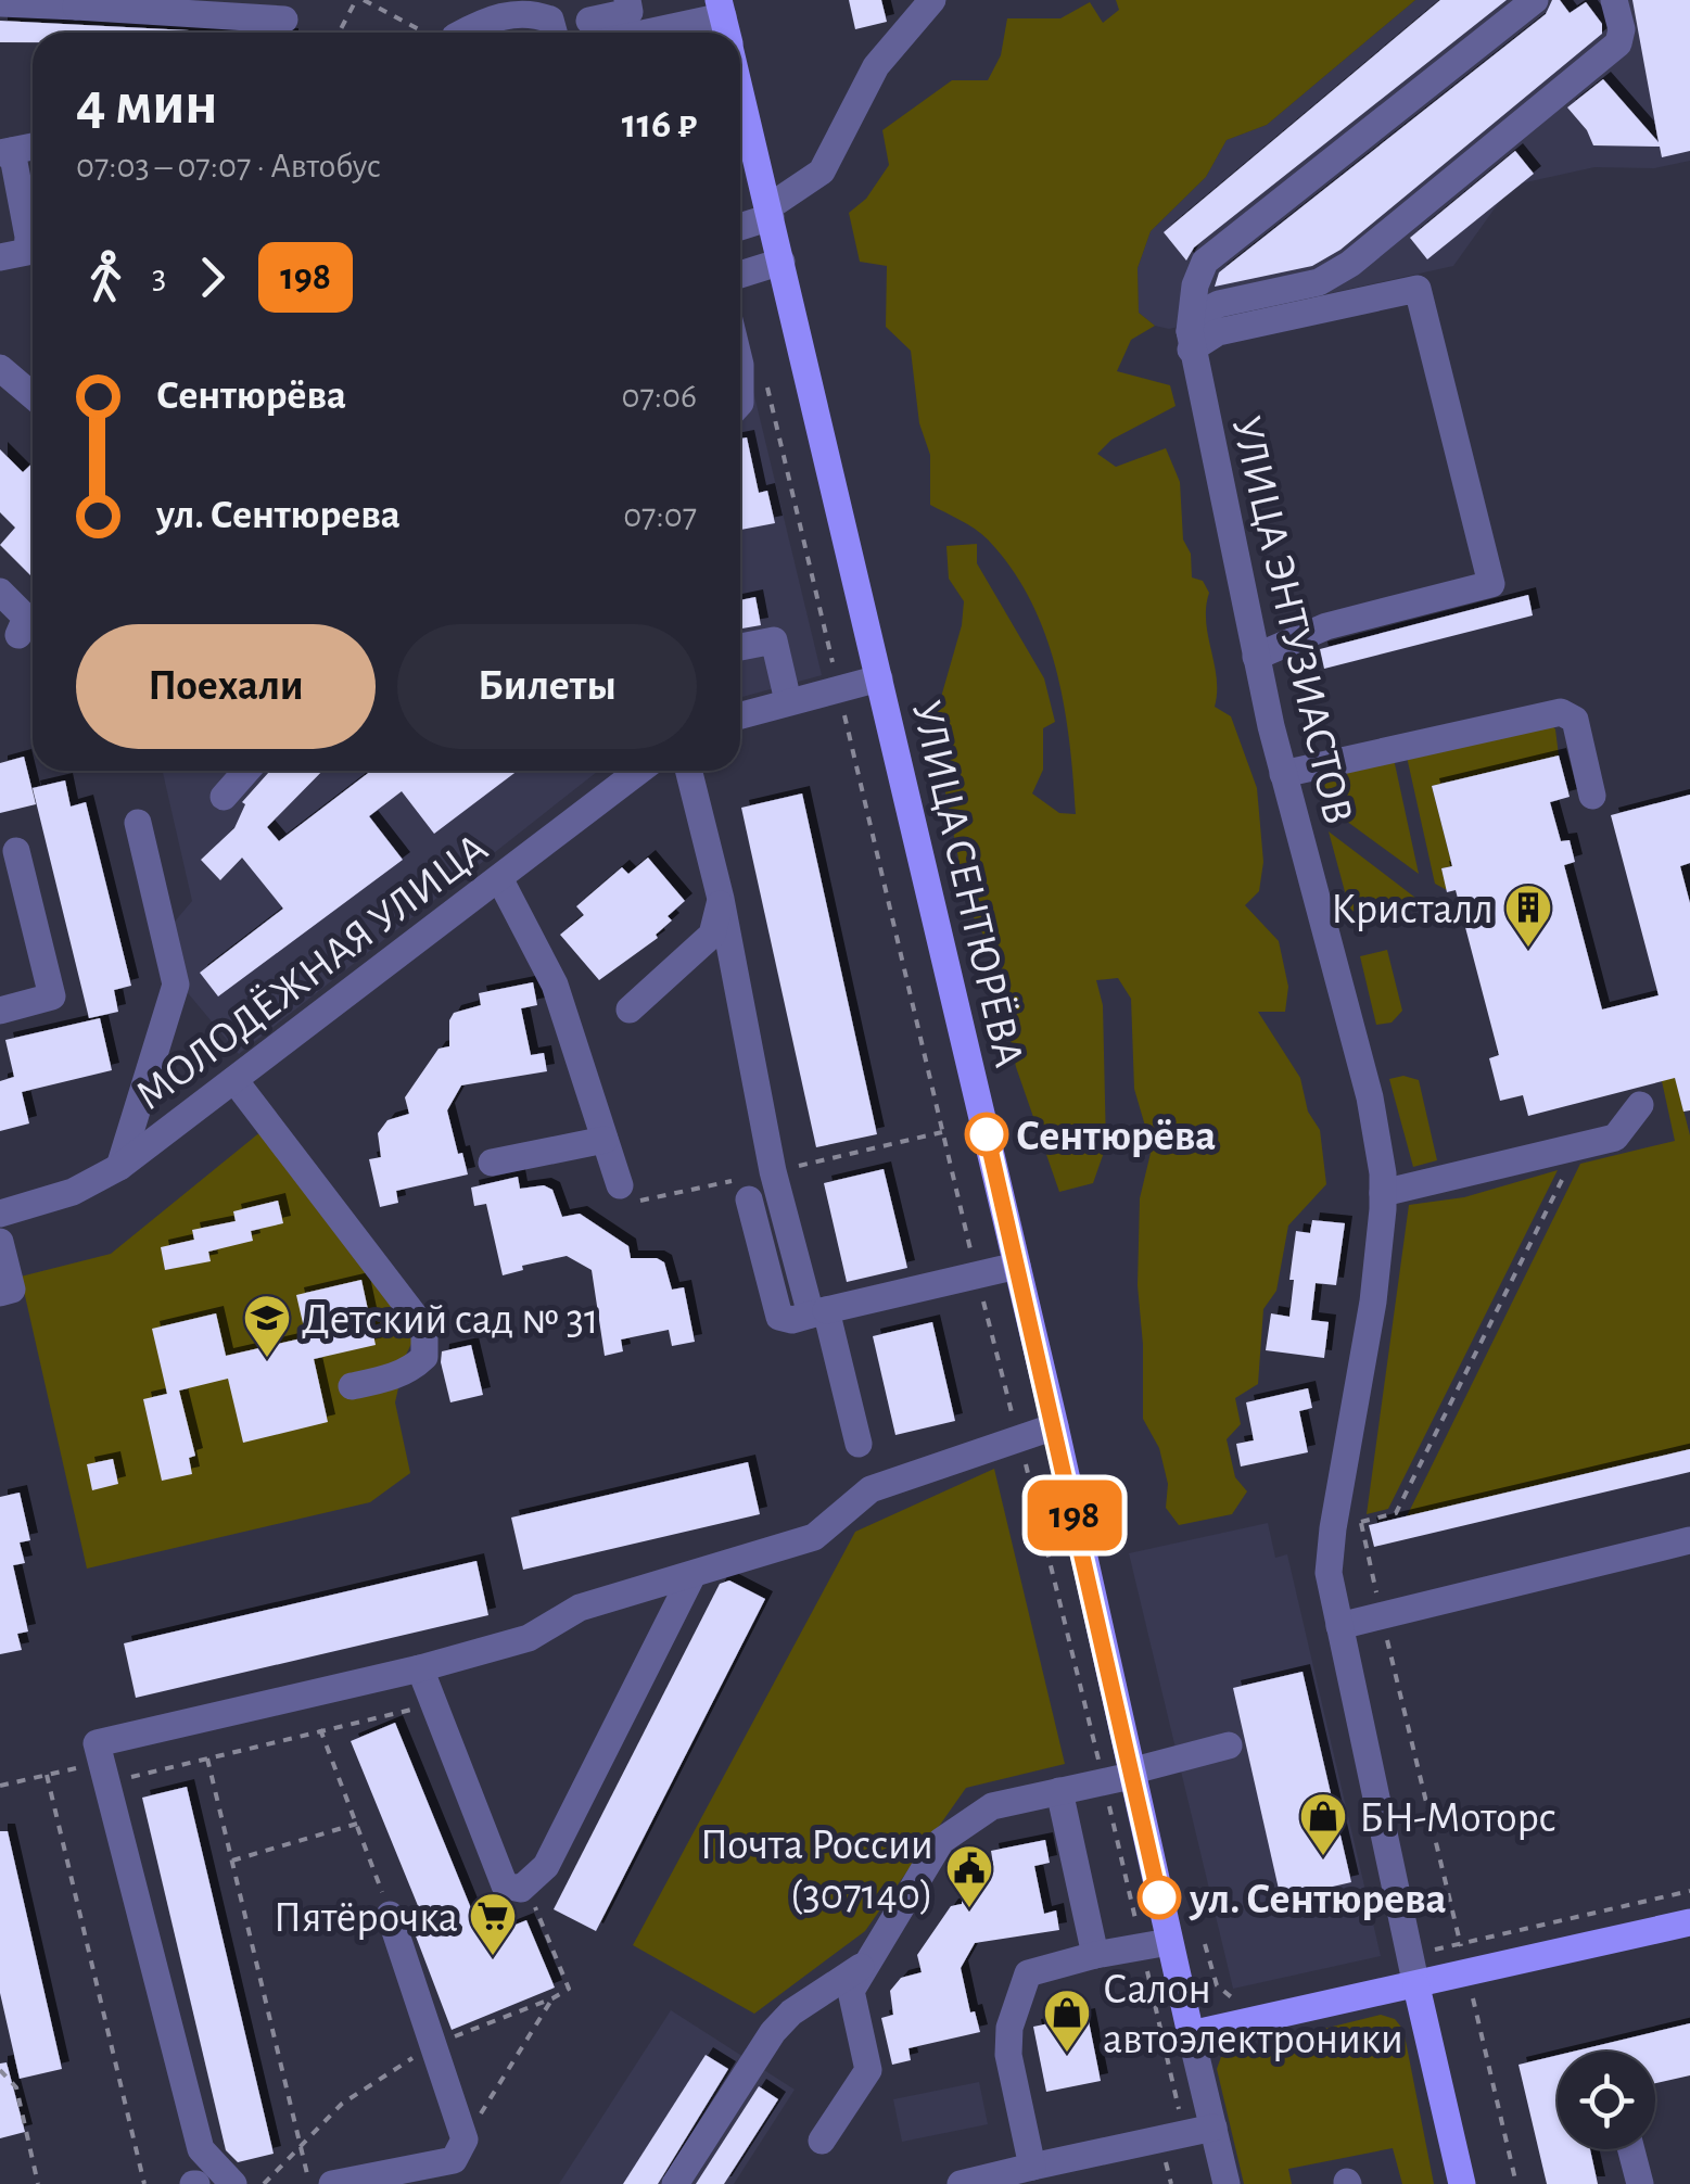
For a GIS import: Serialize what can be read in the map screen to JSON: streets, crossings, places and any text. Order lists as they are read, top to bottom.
{
  "streets": {
    "main road": ["УЛИЦА ЭНТУЗИАСТОВ", "УЛИЦА СЕНТЮРЁВА"],
    "street": ["МОЛОДЁЖНАЯ УЛИЦА"]
  },
  "places": {
    "building": ["Кристалл"],
    "other": ["Сентюрёва", "ул. Сентюрева"],
    "school or university": ["Детский сад № 31"],
    "shop": ["БН-Моторс", "Салон автоэлектроники"],
    "public building": ["Почта России (307140)"],
    "supermarket": ["Пятёрочка"]
  },
  "lines": ["bus line 198"],
  "page": {
    "on_map": "198",
    "heading": ["4 мин", "07:03 – 07:07 · Автобус", "116 ₽"],
    "legs": ["3", "198"],
    "list": [
      {
        "name": "Сентюрёва",
        "value": "07:06"
      },
      {
        "name": "ул. Сентюрева",
        "value": "07:07"
      }
    ],
    "buttons": ["Поехали", "Билеты"]
  }
}
